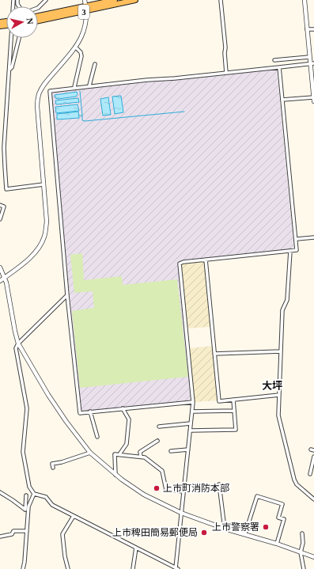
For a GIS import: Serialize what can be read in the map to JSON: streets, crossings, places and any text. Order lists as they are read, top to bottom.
{
  "streets": {
    "main road": ["3"]
  },
  "districts": ["大坪"],
  "places": ["上市町消防本部", "上市警察署", "上市稗田簡易郵便局"],
  "north": "right"
}
